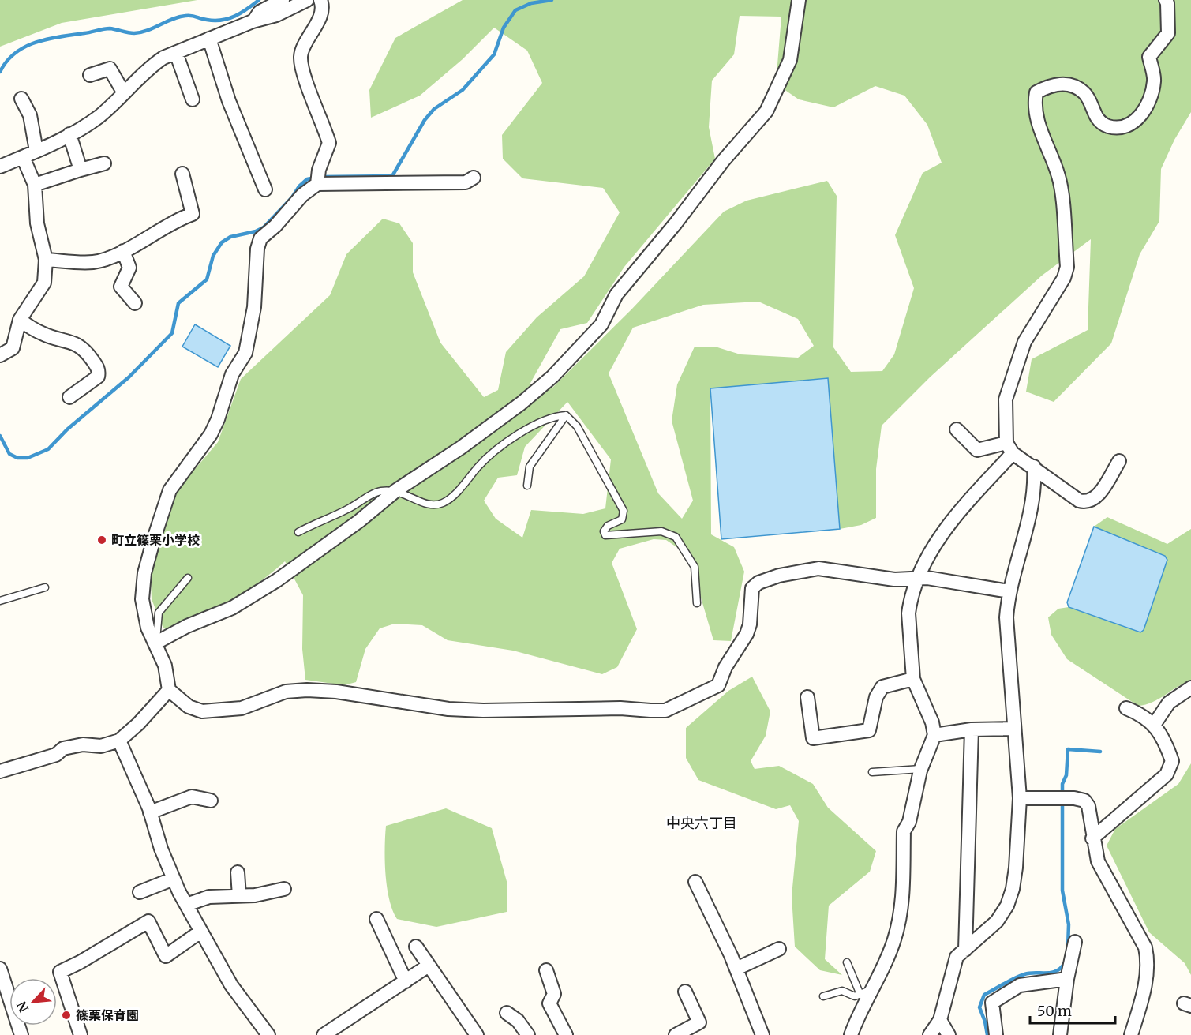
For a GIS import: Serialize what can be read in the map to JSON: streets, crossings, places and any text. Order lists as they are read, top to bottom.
{
  "districts": ["中央六丁目"],
  "places": ["町立篠栗小学校", "篠栗保育園"],
  "scale_bar": "50 m",
  "north": "bottom left"
}
